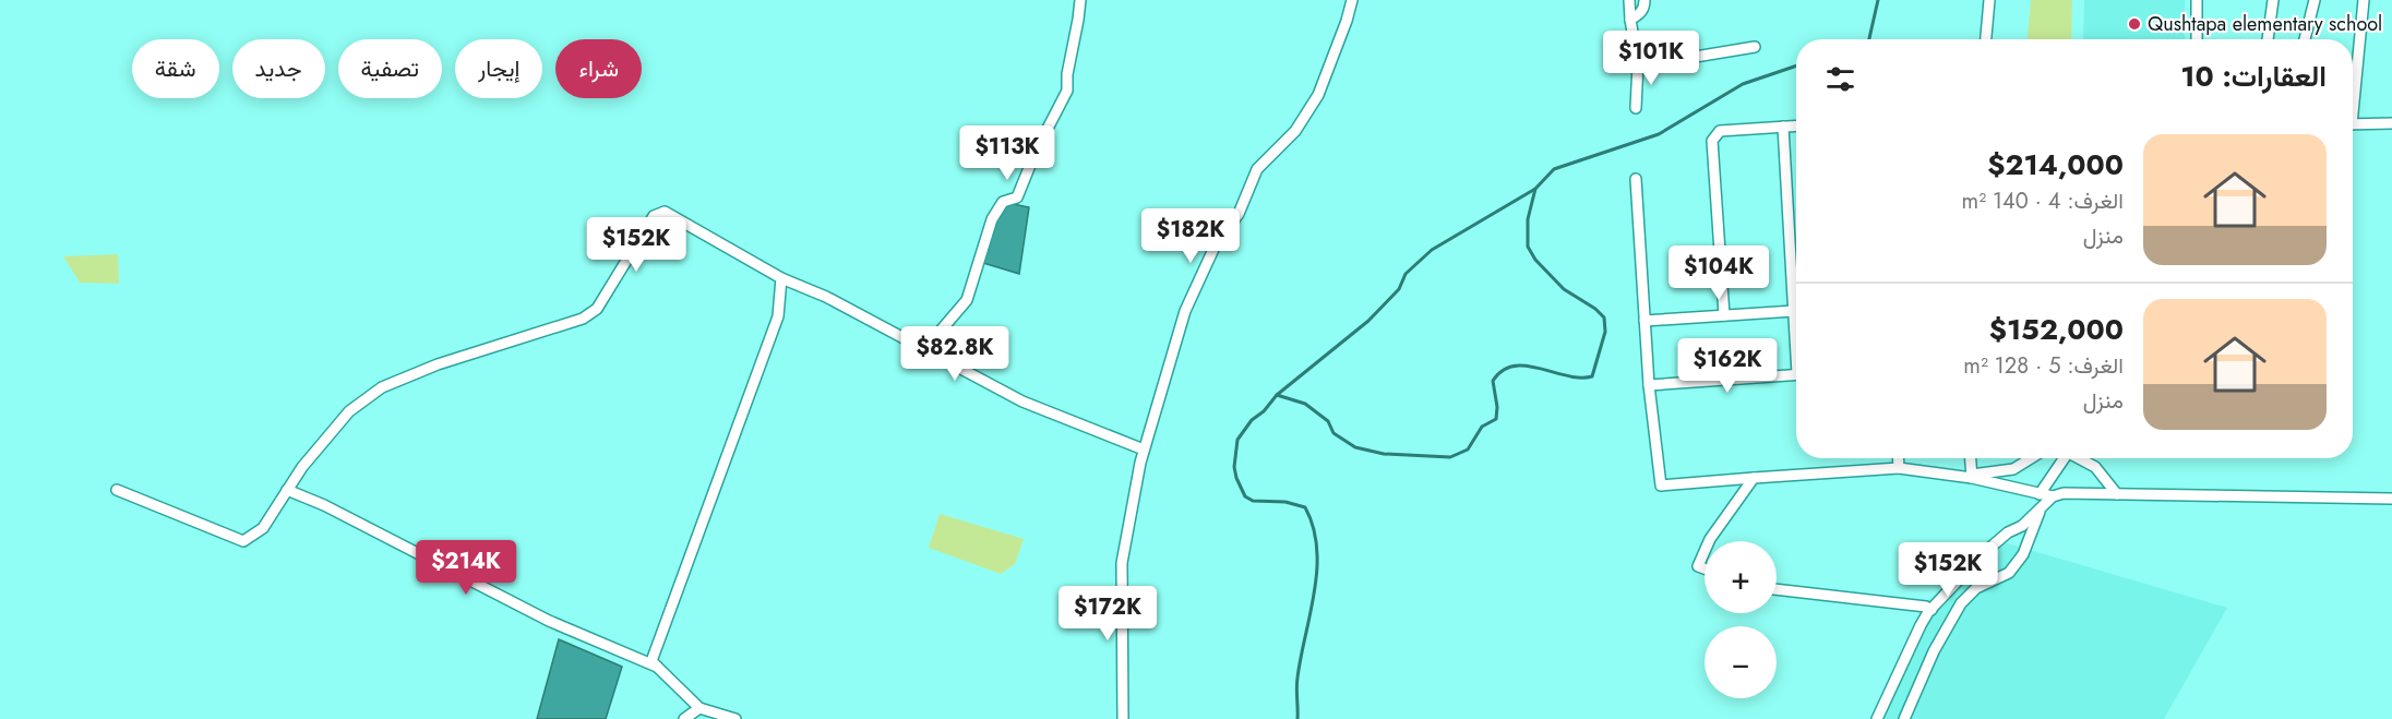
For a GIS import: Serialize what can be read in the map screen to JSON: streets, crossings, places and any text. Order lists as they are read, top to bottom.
{
  "places": ["Qushtapa elementary school"],
  "page": {
    "price": [
      "$101K",
      "$113K",
      "$182K",
      "$152K",
      "$104K",
      "$82.8K",
      "$162K",
      "$214K",
      "$152K",
      "$172K"
    ],
    "chip": [
      "شراء",
      "إيجار",
      "تصفية",
      "جديد",
      "شقة"
    ],
    "heading": "العقارات: 10",
    "list": [
      {
        "name": "$214,000",
        "note": "الغرف: 4 · 140 m² · منزل"
      },
      {
        "name": "$152,000",
        "note": "الغرف: 5 · 128 m² · منزل"
      }
    ],
    "map_buttons": ["+", "−"]
  }
}
